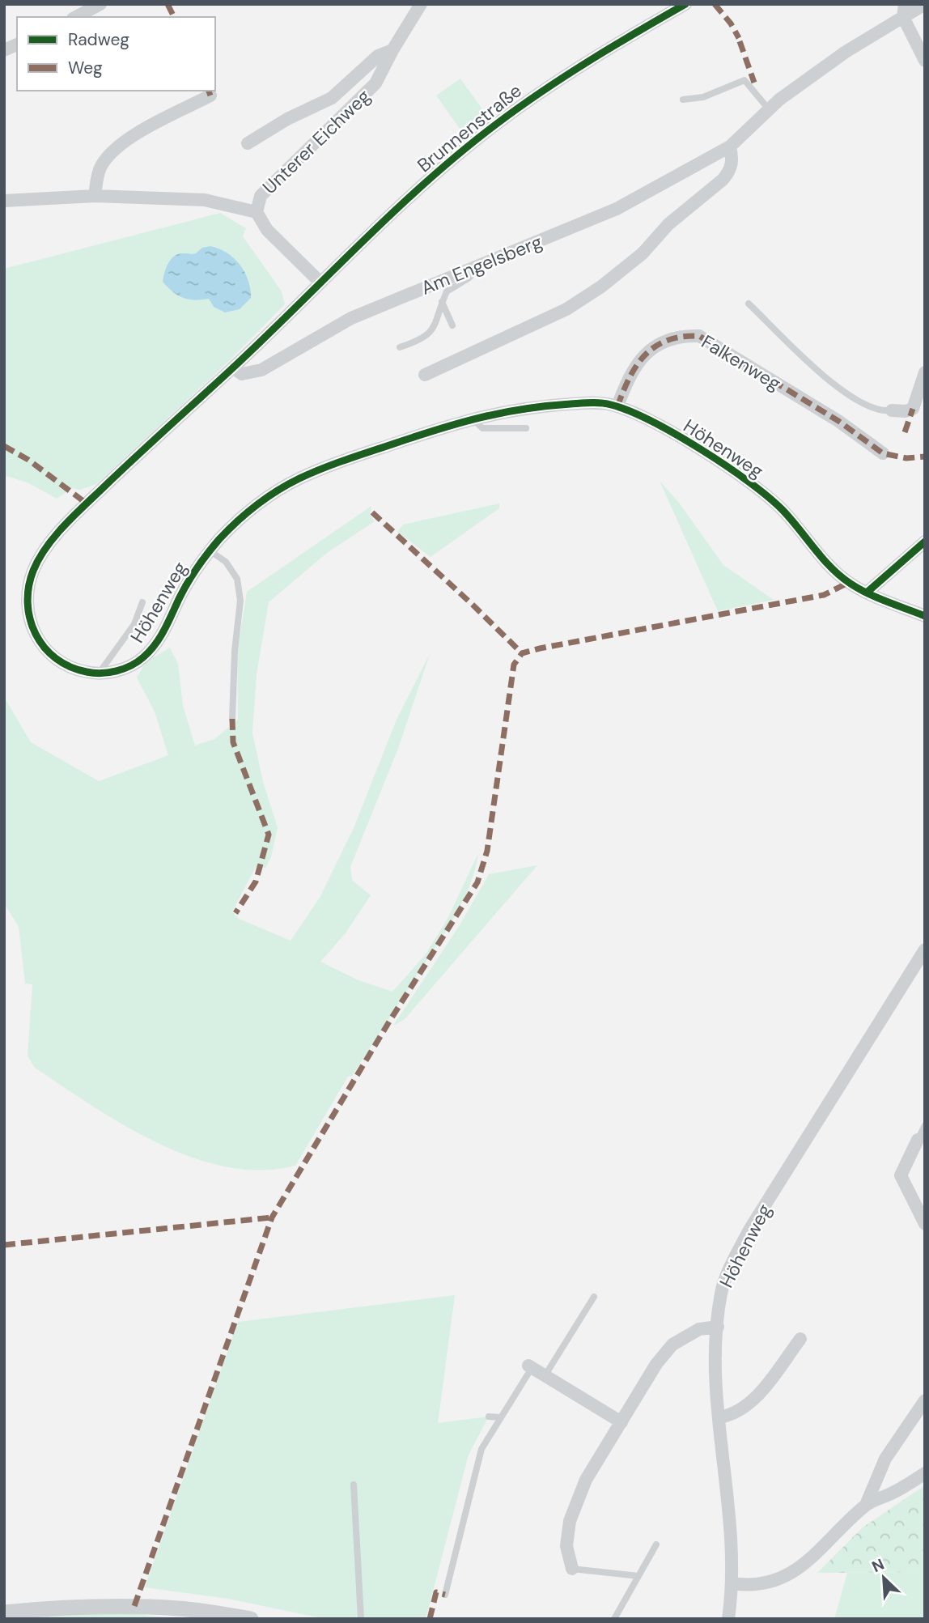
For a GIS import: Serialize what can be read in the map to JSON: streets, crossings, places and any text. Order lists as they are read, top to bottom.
{
  "streets": {
    "street": [
      "Brunnenstraße",
      "Unterer Eichweg",
      "Am Engelsberg",
      "Falkenweg",
      "Höhenweg"
    ]
  },
  "crossings": [
    ["Brunnenstraße", "Unterer Eichweg"],
    ["Brunnenstraße", "Höhenweg"],
    ["Unterer Eichweg", "Höhenweg"],
    ["Am Engelsberg", "Höhenweg"],
    ["Falkenweg", "Höhenweg"]
  ],
  "legend": ["Radweg", "Weg"],
  "north": "top left"
}
